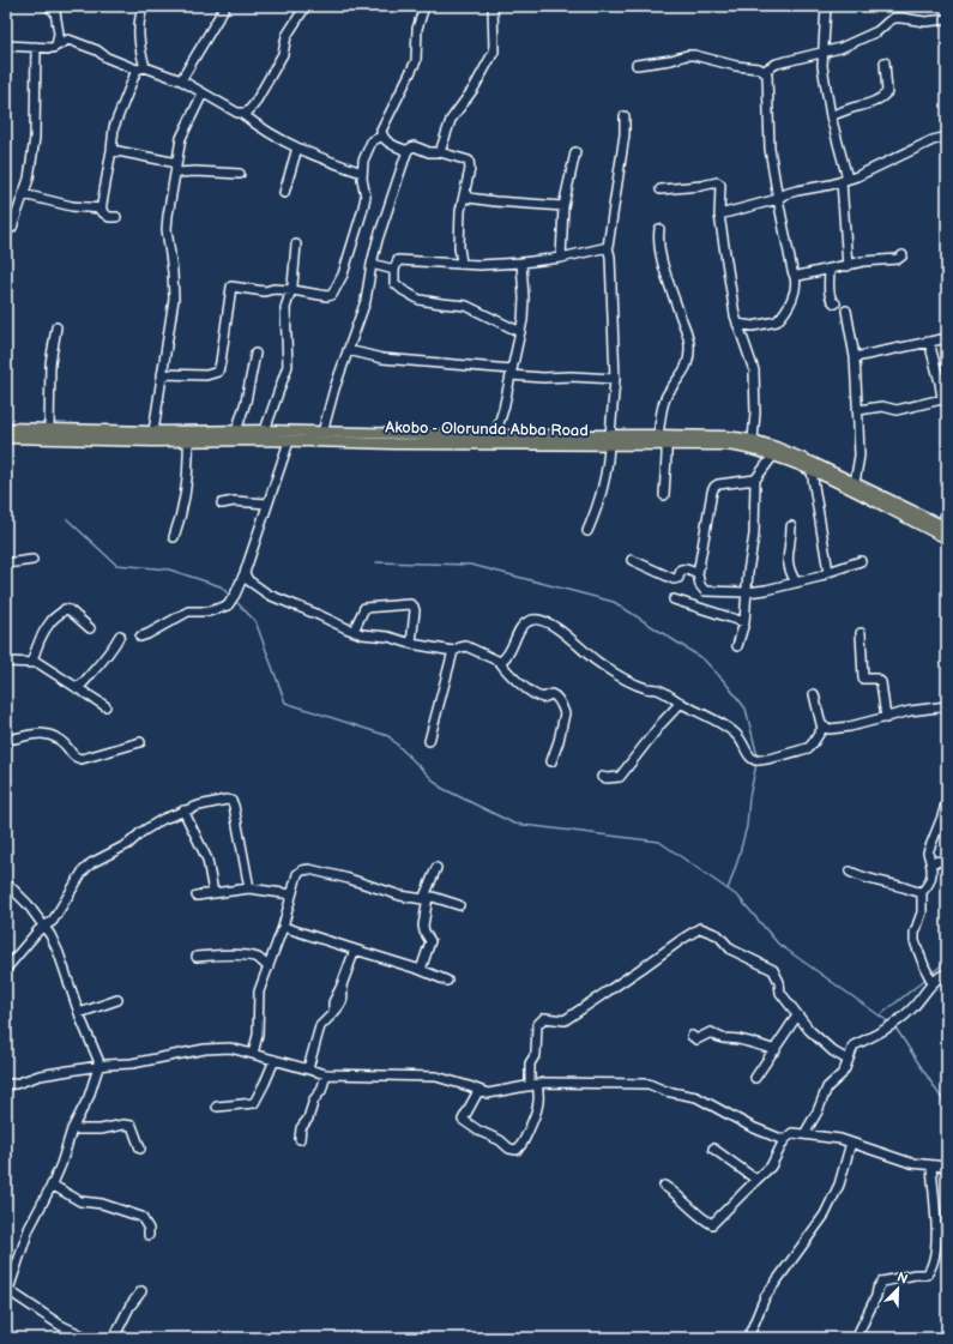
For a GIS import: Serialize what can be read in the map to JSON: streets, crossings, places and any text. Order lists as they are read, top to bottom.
{
  "streets": {
    "main road": ["Akobo - Olorunda Abba Road"]
  },
  "north": "top right"
}
